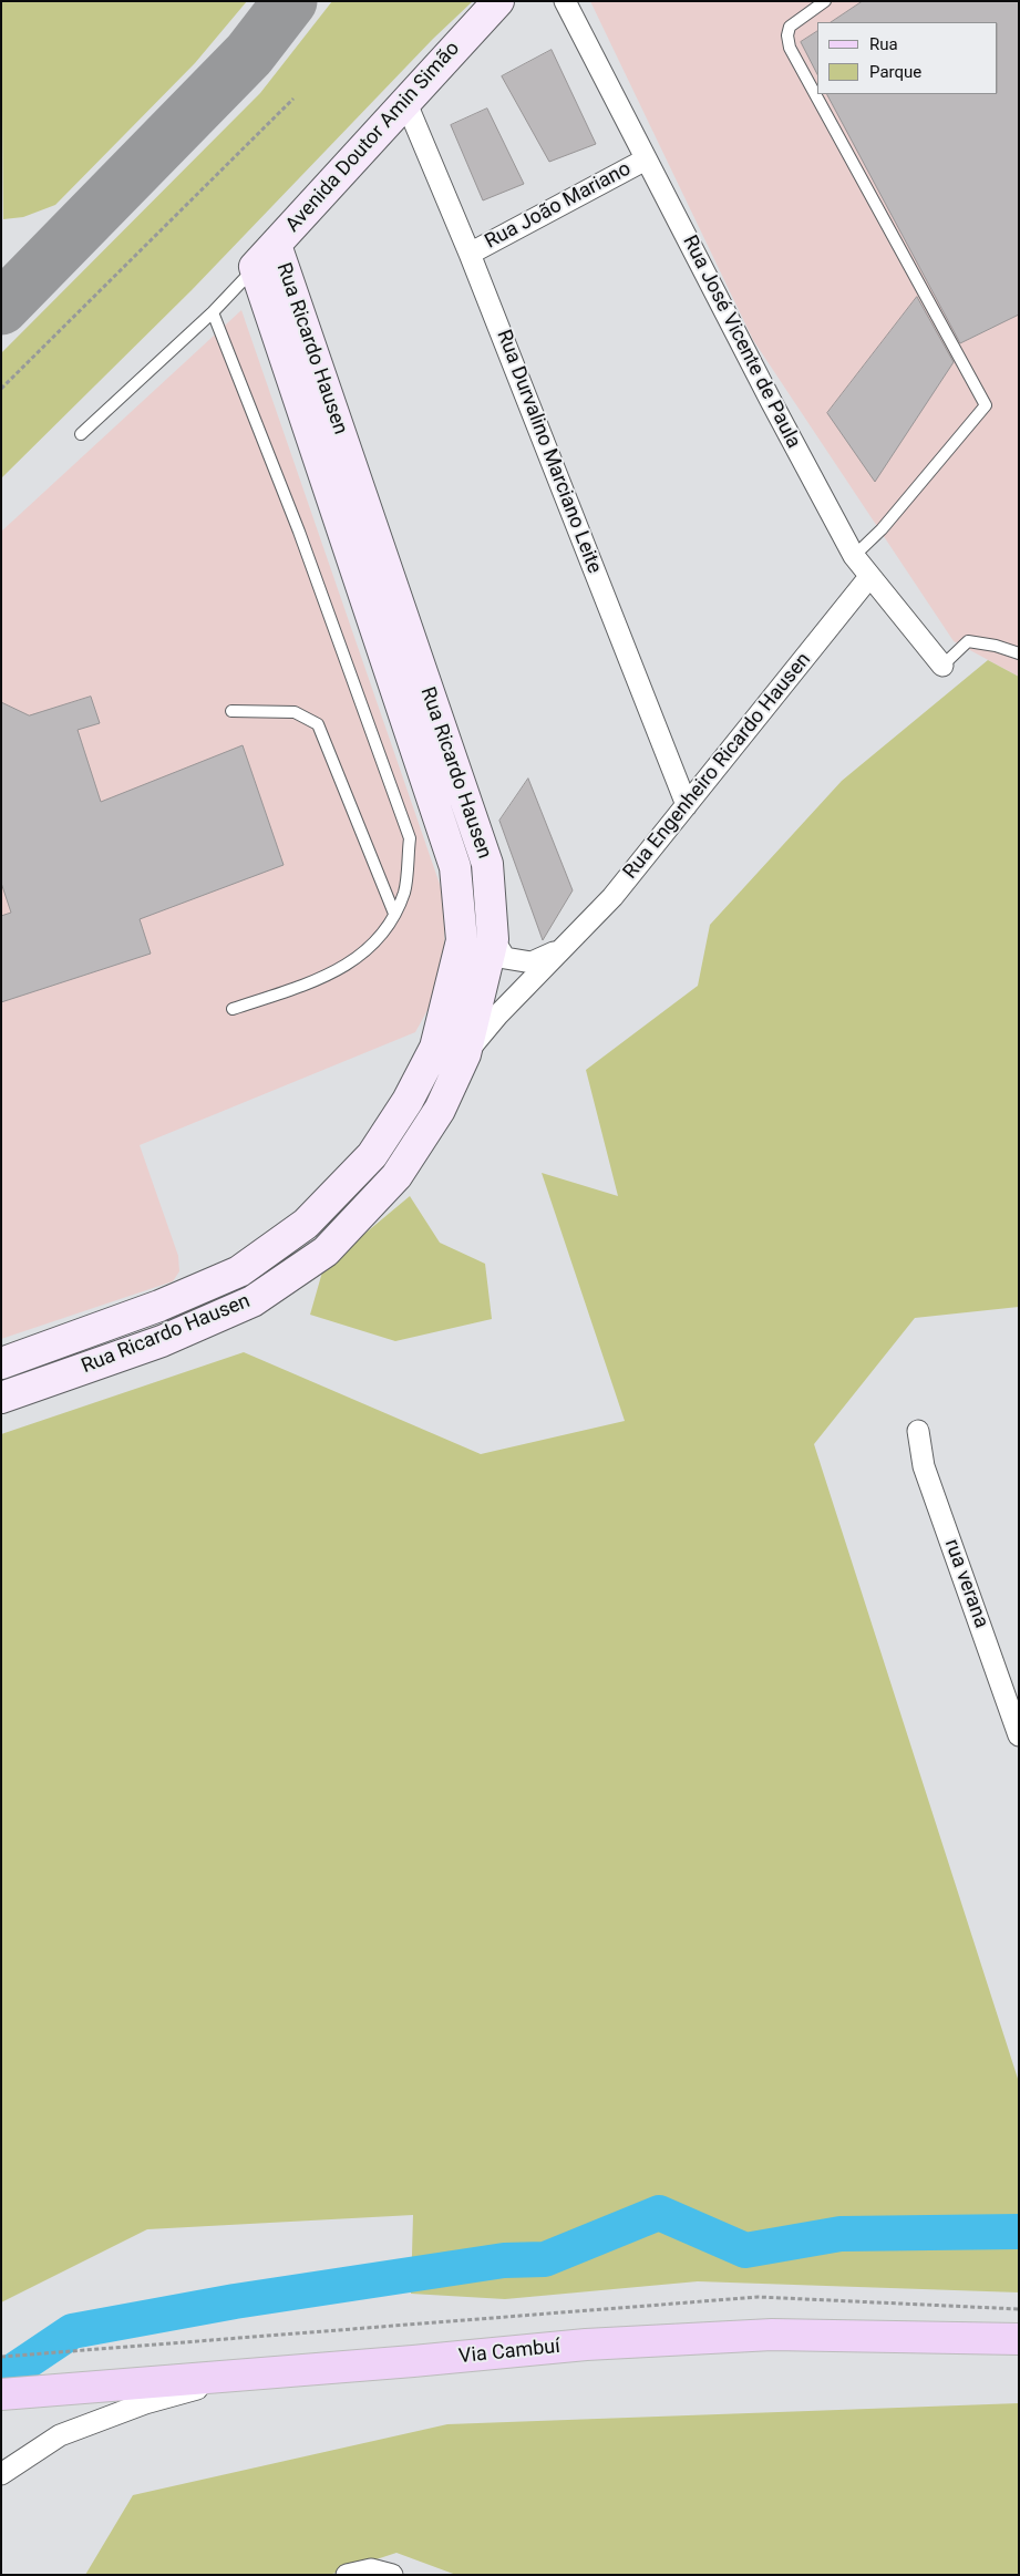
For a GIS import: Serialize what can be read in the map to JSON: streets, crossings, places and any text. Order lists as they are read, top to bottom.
{
  "streets": {
    "main road": ["Via Cambuí"],
    "street": [
      "Avenida Doutor Amin Simão",
      "Rua João Mariano",
      "Rua José Vicente de Paula",
      "Rua Ricardo Hausen",
      "Rua Durvalino Marciano Leite",
      "Rua Engenheiro Ricardo Hausen",
      "rua verana"
    ]
  },
  "crossings": [
    ["Avenida Doutor Amin Simão", "Rua Ricardo Hausen"],
    ["Avenida Doutor Amin Simão", "Rua Durvalino Marciano Leite"],
    ["Rua João Mariano", "Rua José Vicente de Paula"],
    ["Rua João Mariano", "Rua Durvalino Marciano Leite"],
    ["Rua José Vicente de Paula", "Rua Engenheiro Ricardo Hausen"],
    ["Rua Ricardo Hausen", "Rua Engenheiro Ricardo Hausen"],
    ["Rua Durvalino Marciano Leite", "Rua Engenheiro Ricardo Hausen"]
  ],
  "legend": ["Rua", "Parque"]
}
